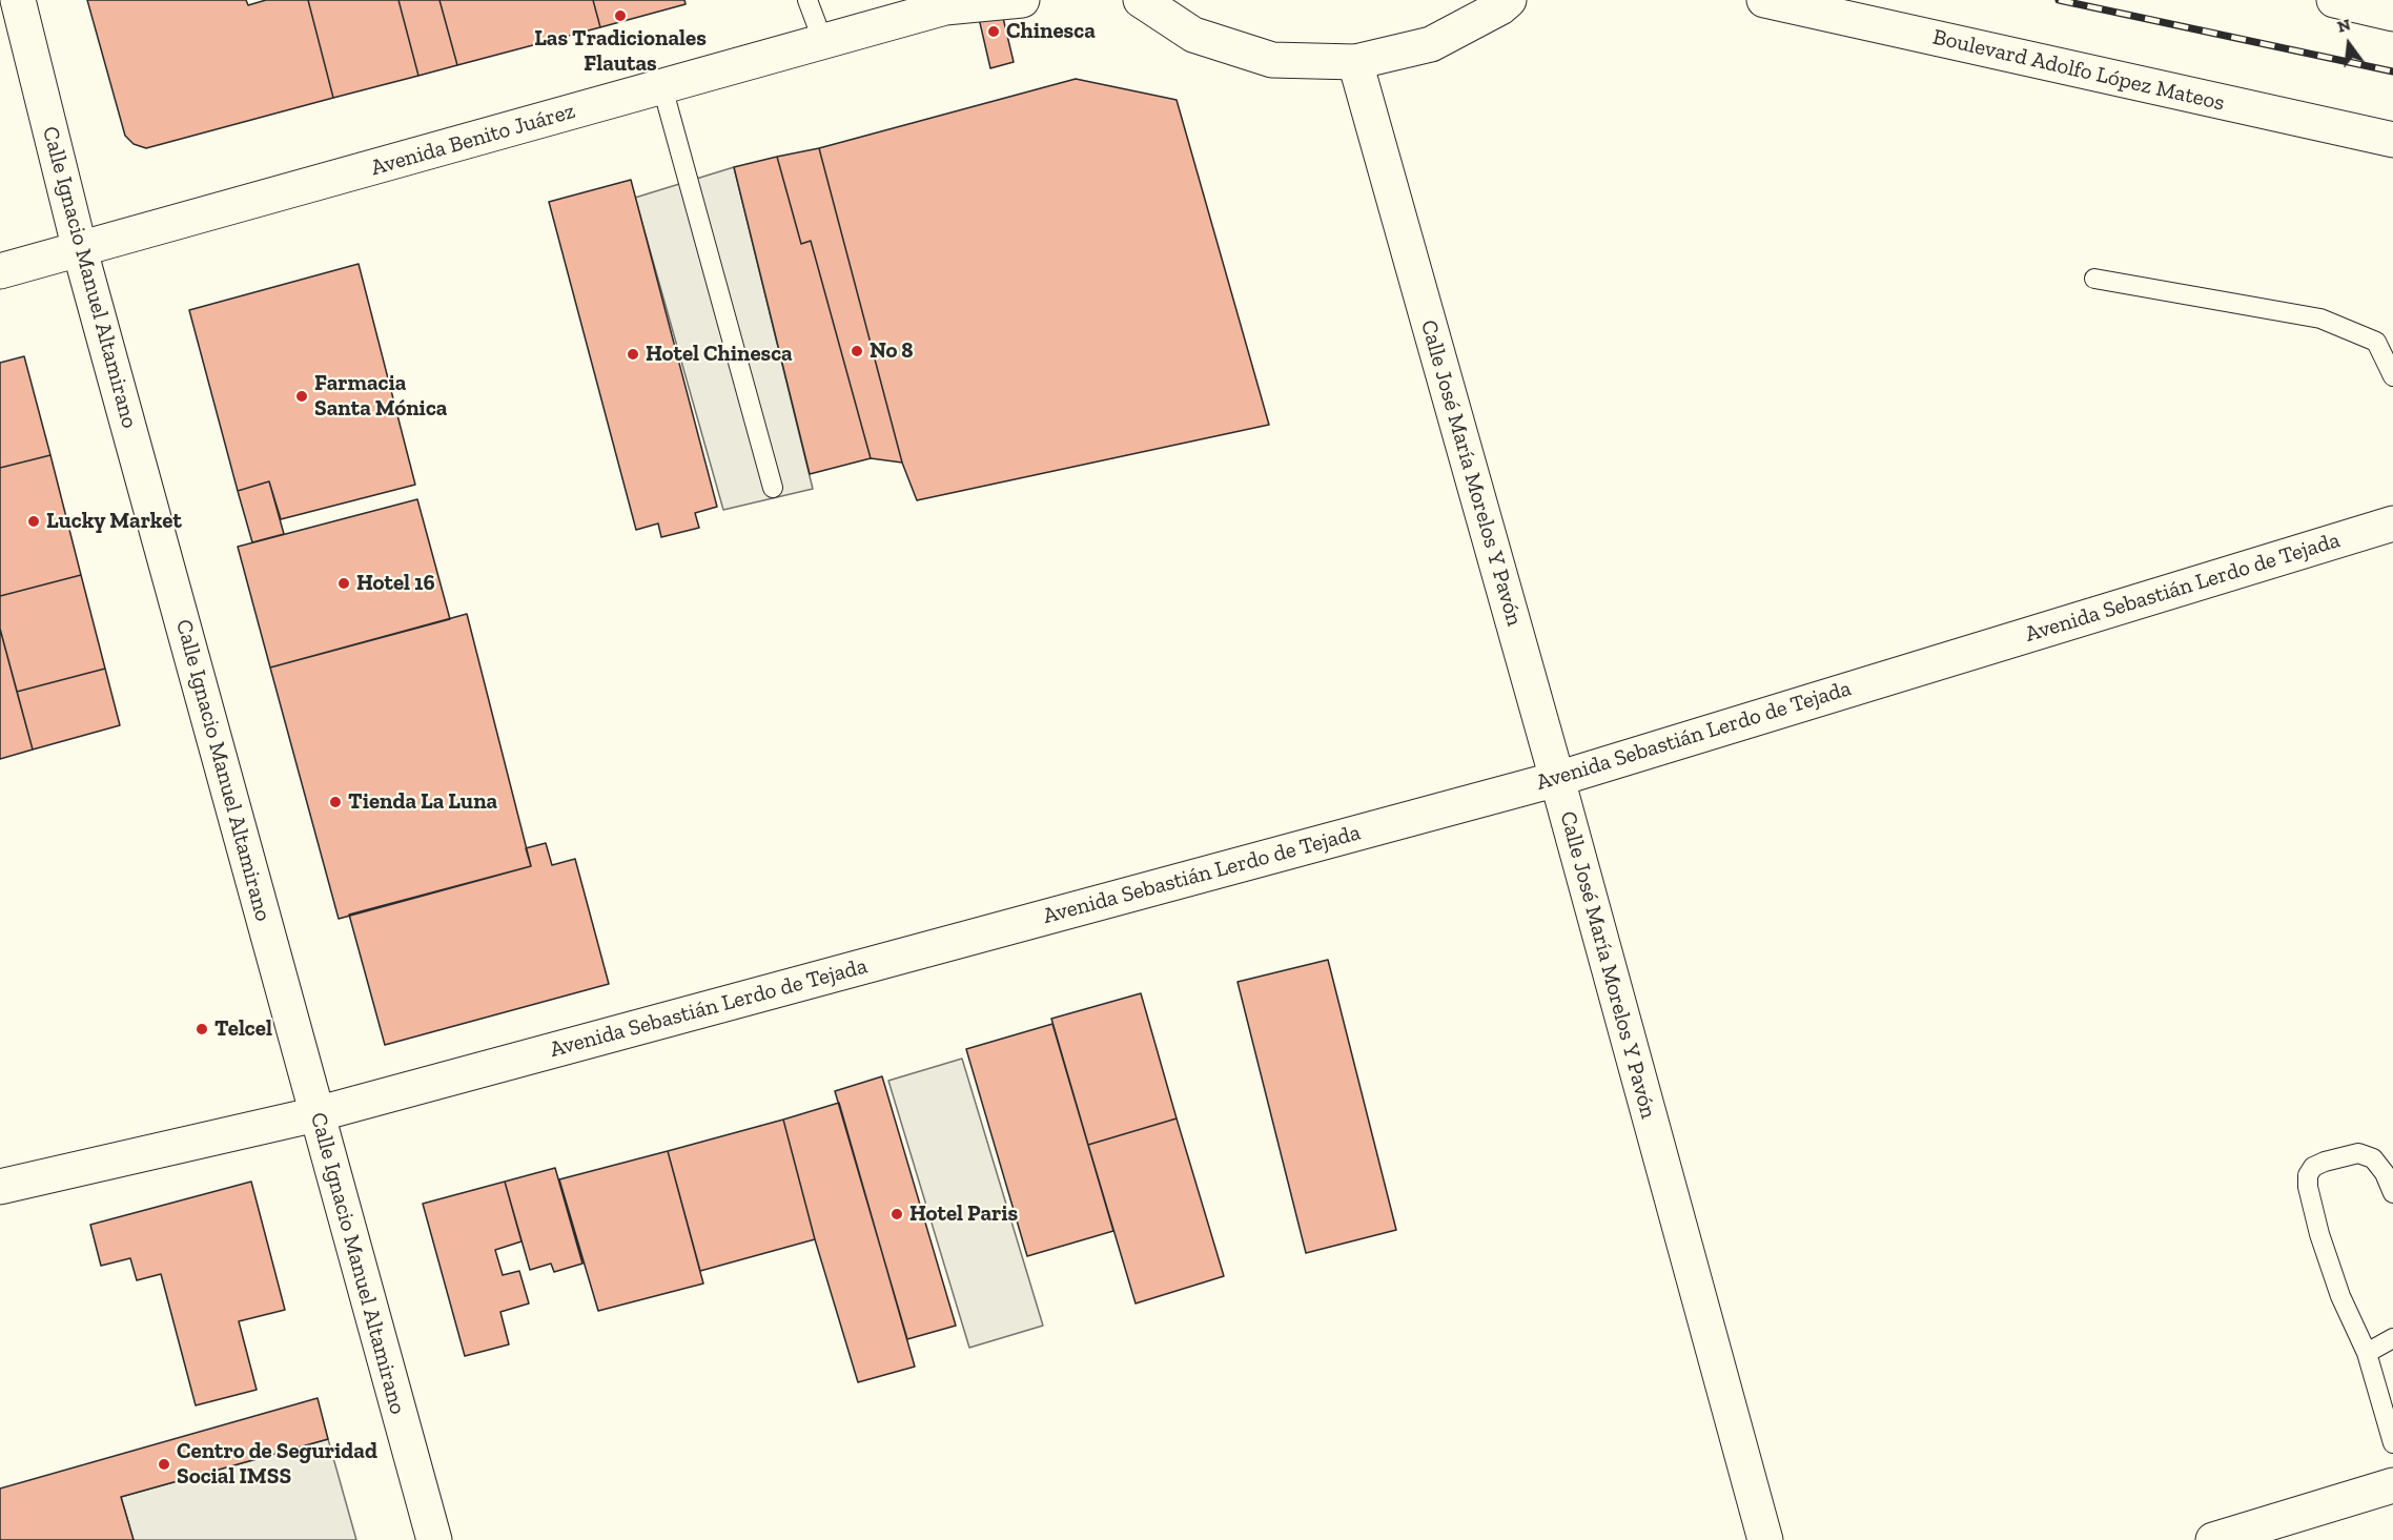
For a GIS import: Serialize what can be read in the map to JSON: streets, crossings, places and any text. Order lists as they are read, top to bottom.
{
  "streets": {
    "street": [
      "Boulevard Adolfo López Mateos",
      "Avenida Benito Juárez",
      "Calle Ignacio Manuel Altamirano",
      "Calle José María Morelos Y Pavón",
      "Avenida Sebastián Lerdo de Tejada"
    ]
  },
  "crossings": [
    ["Avenida Benito Juárez", "Calle Ignacio Manuel Altamirano"],
    ["Calle Ignacio Manuel Altamirano", "Avenida Sebastián Lerdo de Tejada"],
    ["Calle José María Morelos Y Pavón", "Avenida Sebastián Lerdo de Tejada"]
  ],
  "places": [
    "Las Tradicionales Flautas",
    "Chinesca",
    "No 8",
    "Hotel Chinesca",
    "Farmacia Santa Mónica",
    "Lucky Market",
    "Hotel 16",
    "Tienda La Luna",
    "Telcel",
    "Hotel Paris",
    "Centro de Seguridad Social IMSS"
  ],
  "north": "top"
}
